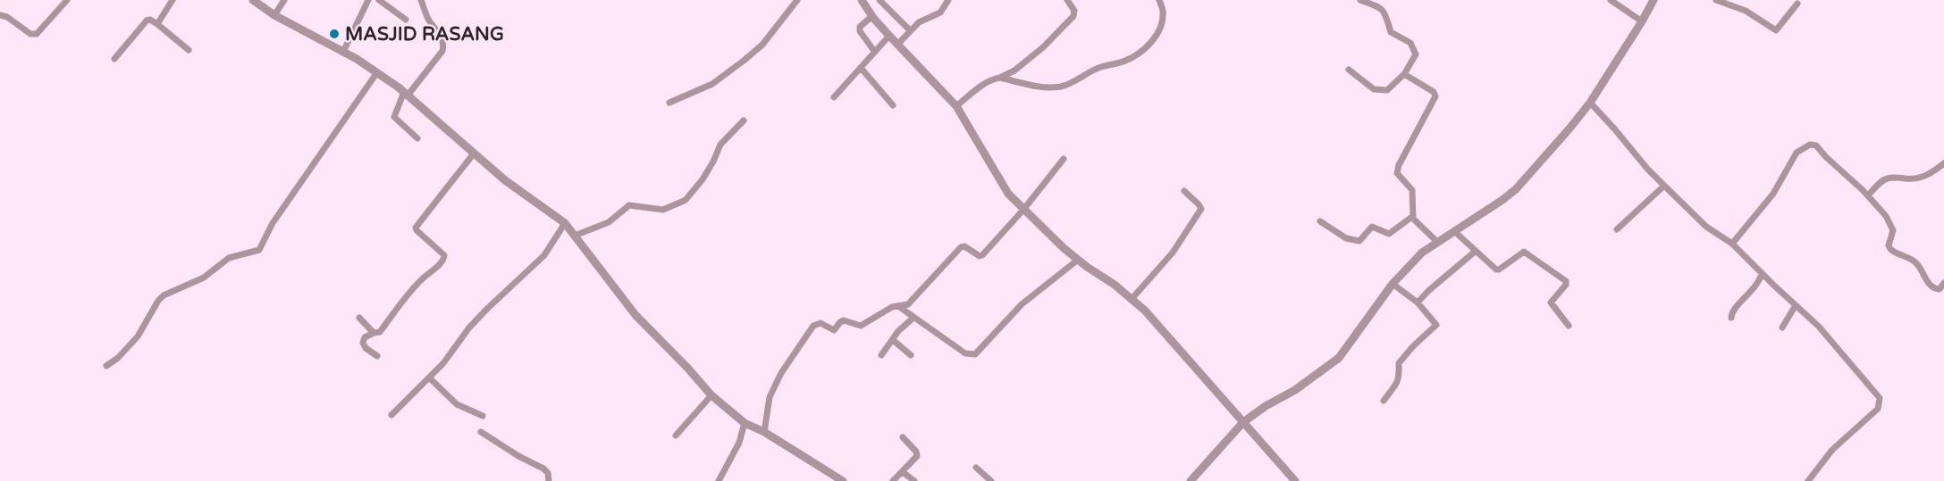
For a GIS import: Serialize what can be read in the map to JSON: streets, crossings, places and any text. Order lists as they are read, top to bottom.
{
  "places": ["MASJID RASANG"]
}
